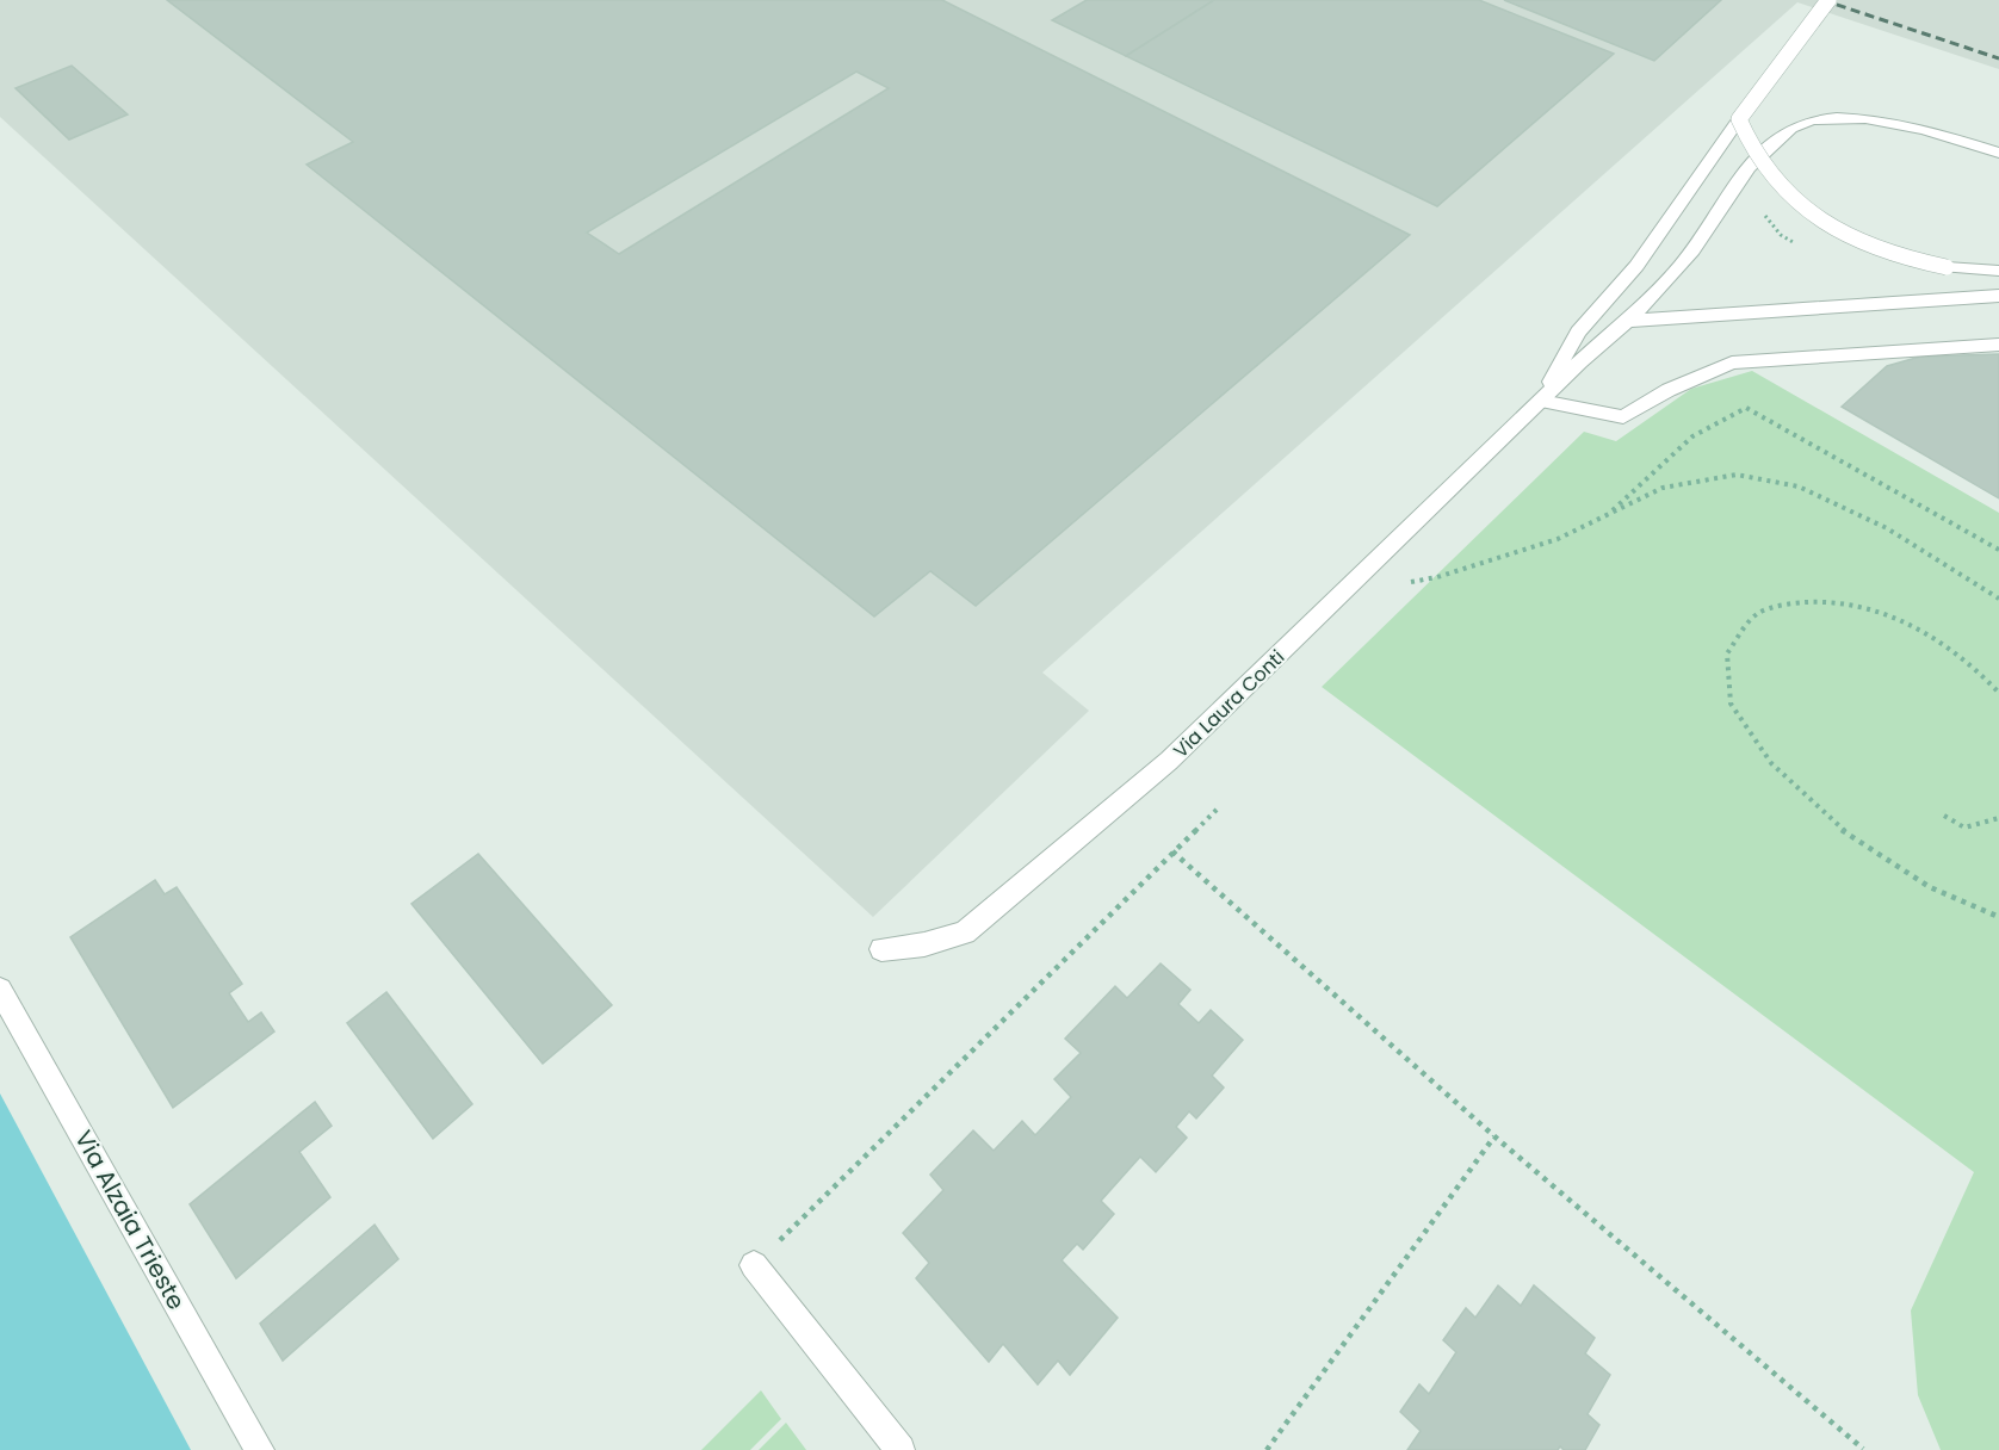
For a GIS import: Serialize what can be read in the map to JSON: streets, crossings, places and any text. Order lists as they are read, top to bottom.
{
  "streets": {
    "street": ["Via Laura Conti", "Via Alzaia Trieste"]
  }
}
